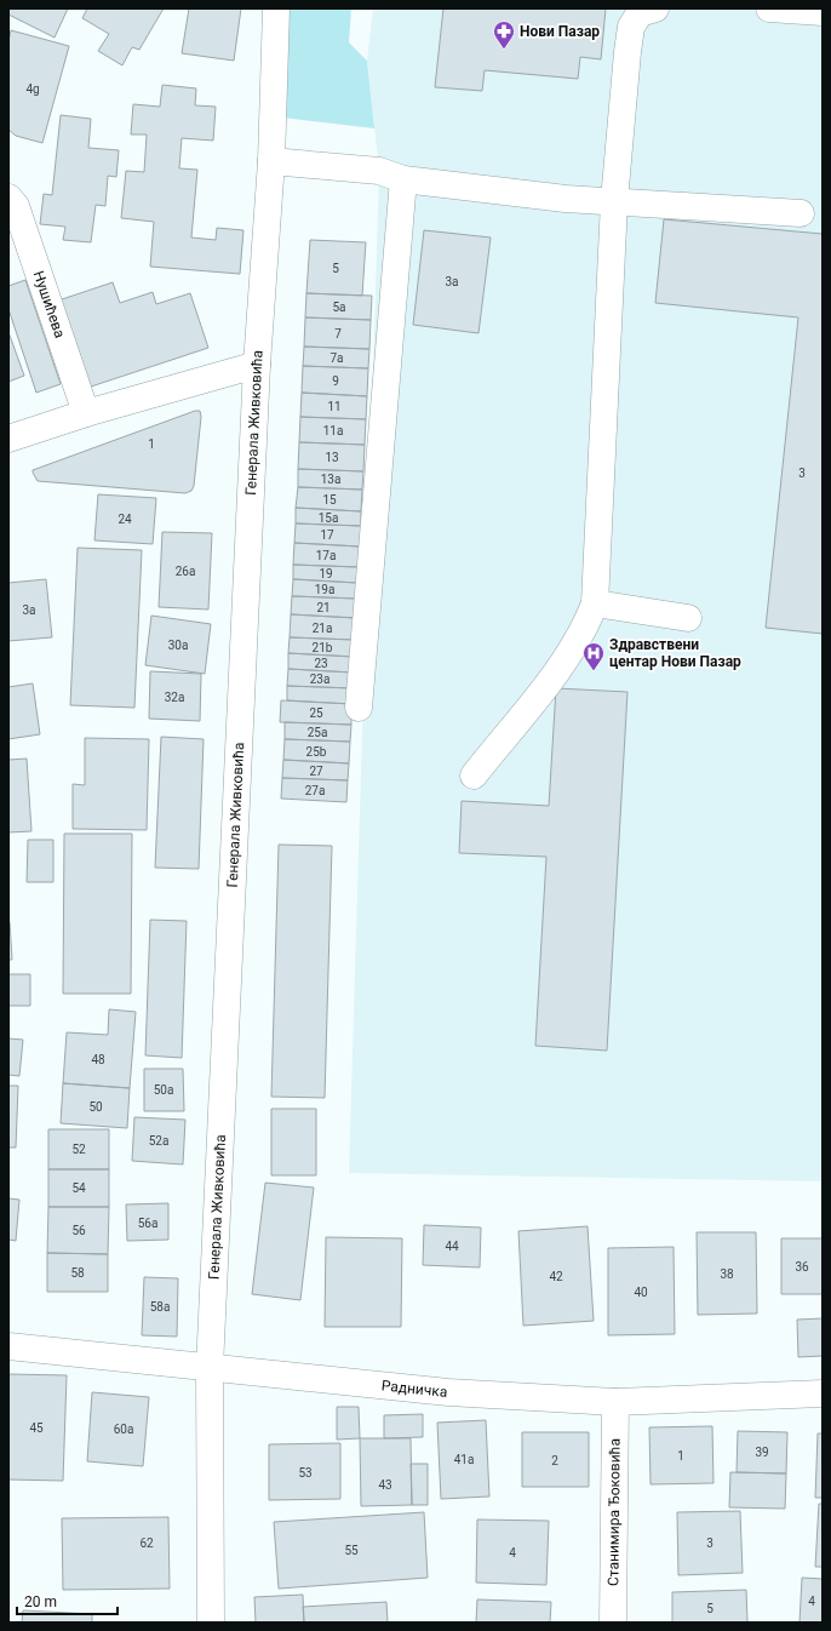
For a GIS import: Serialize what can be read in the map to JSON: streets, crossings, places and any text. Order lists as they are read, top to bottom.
{
  "streets": {
    "street": [
      "Нушићева",
      "Генерала Живковића",
      "Радничка",
      "Станимира Ђоковића"
    ]
  },
  "crossings": [
    ["Генерала Живковића", "Радничка"],
    ["Радничка", "Станимира Ђоковића"]
  ],
  "places": {
    "pharmacy": ["Нови Пазар"],
    "hospital": ["Здравствени центар Нови Пазар"]
  },
  "house_numbers": [
    "4g",
    "5",
    "3a",
    "5a",
    "7",
    "7a",
    "9",
    "11",
    "11a",
    "1",
    "13",
    "3",
    "13a",
    "15",
    "15a",
    "24",
    "17",
    "17a",
    "26a",
    "19",
    "19a",
    "21",
    "3a",
    "21a",
    "30a",
    "21b",
    "23",
    "23a",
    "32a",
    "25",
    "25a",
    "25b",
    "27",
    "27a",
    "48",
    "50a",
    "50",
    "52a",
    "52",
    "54",
    "56a",
    "56",
    "44",
    "36",
    "58",
    "38",
    "42",
    "40",
    "58a",
    "45",
    "60a",
    "39",
    "1",
    "41a",
    "2",
    "53",
    "43",
    "62",
    "3",
    "55",
    "4",
    "4",
    "5"
  ],
  "scale_bar": "20 m"
}
